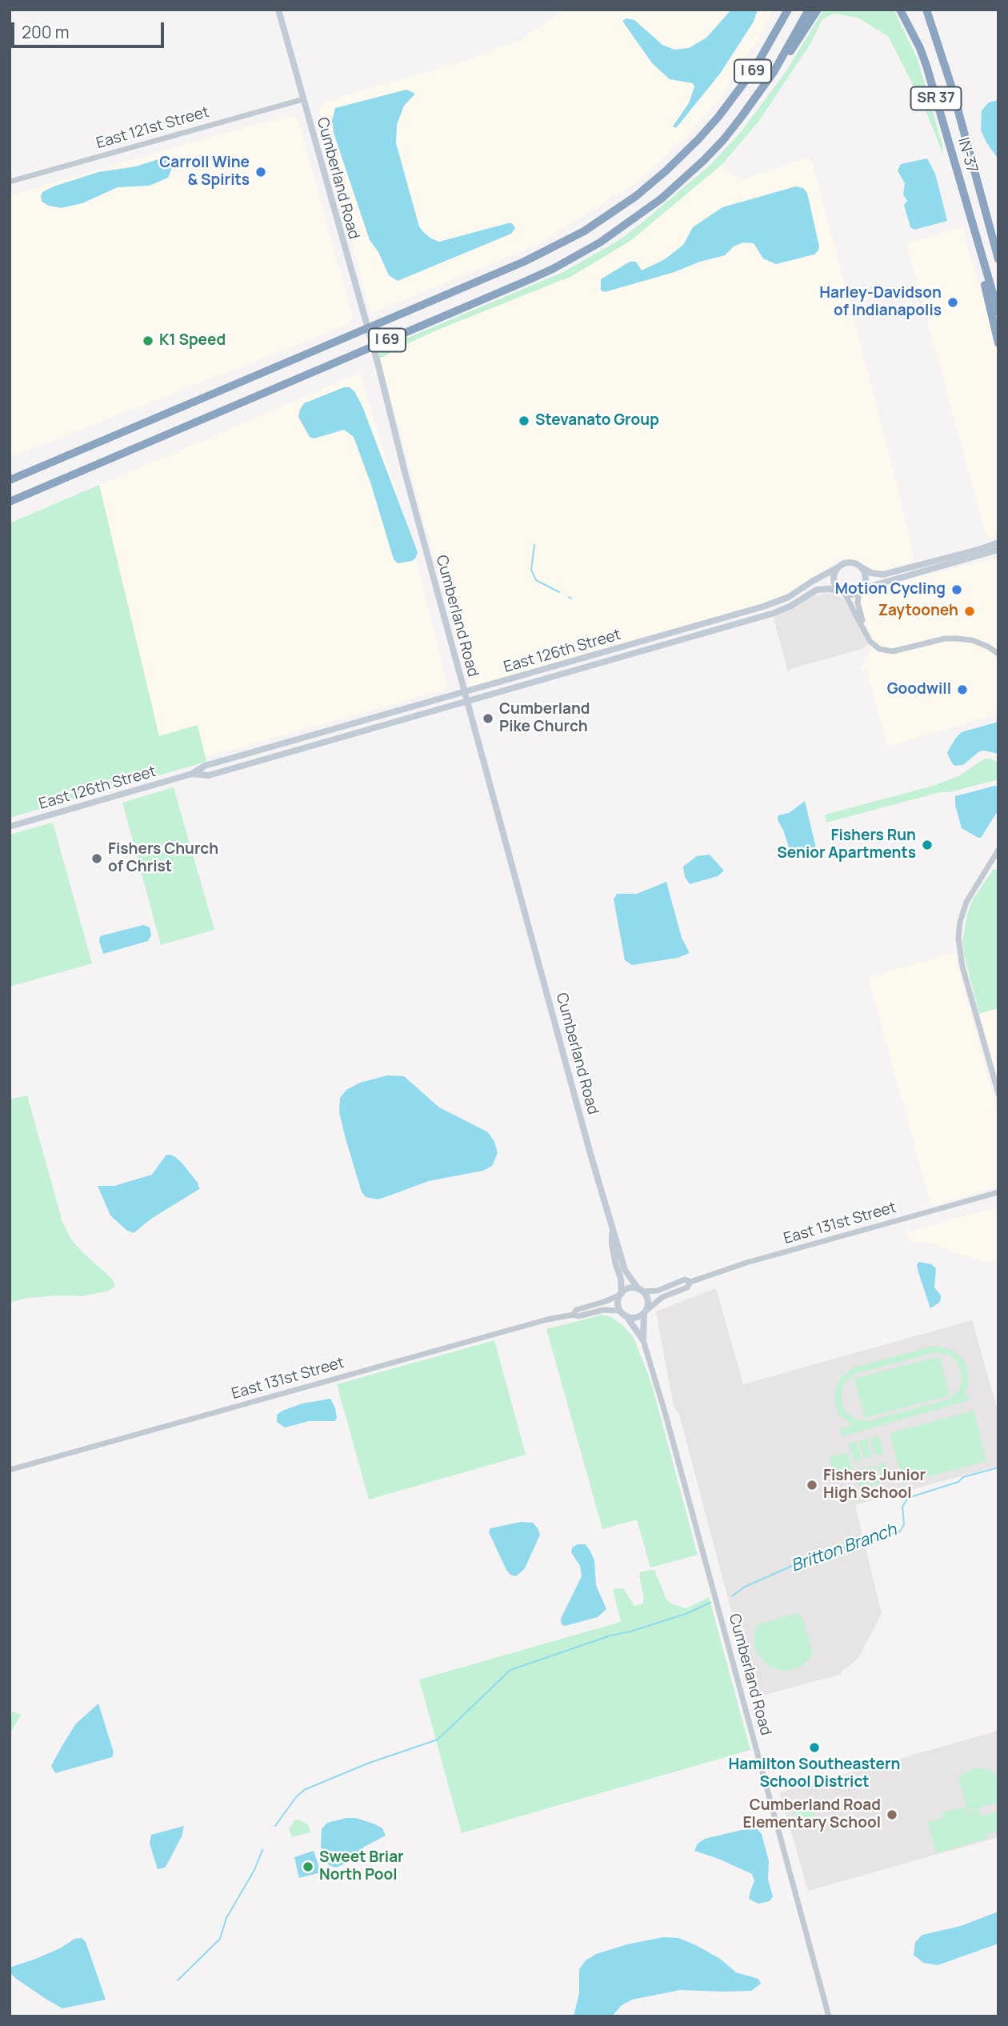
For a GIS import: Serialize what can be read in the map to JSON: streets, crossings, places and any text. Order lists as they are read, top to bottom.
{
  "streets": {
    "highway": ["I 69", "SR 37", "IN-37"],
    "main road": ["Cumberland Road", "East 126th Street"],
    "street": ["East 121st Street", "East 131st Street"]
  },
  "crossings": [
    ["East 121st Street", "Cumberland Road"],
    ["Cumberland Road", "East 126th Street"],
    ["Cumberland Road", "East 131st Street"]
  ],
  "water": ["Britton Branch"],
  "places": [
    "Carroll Wine & Spirits",
    "Harley-Davidson of Indianapolis",
    "K1 Speed",
    "Stevanato Group",
    "Motion Cycling",
    "Zaytooneh",
    "Goodwill",
    "Cumberland Pike Church",
    "Fishers Run Senior Apartments",
    "Fishers Church of Christ",
    "Fishers Junior High School",
    "Hamilton Southeastern School District",
    "Cumberland Road Elementary School",
    "Sweet Briar North Pool"
  ],
  "scale_bar": "200 m"
}
